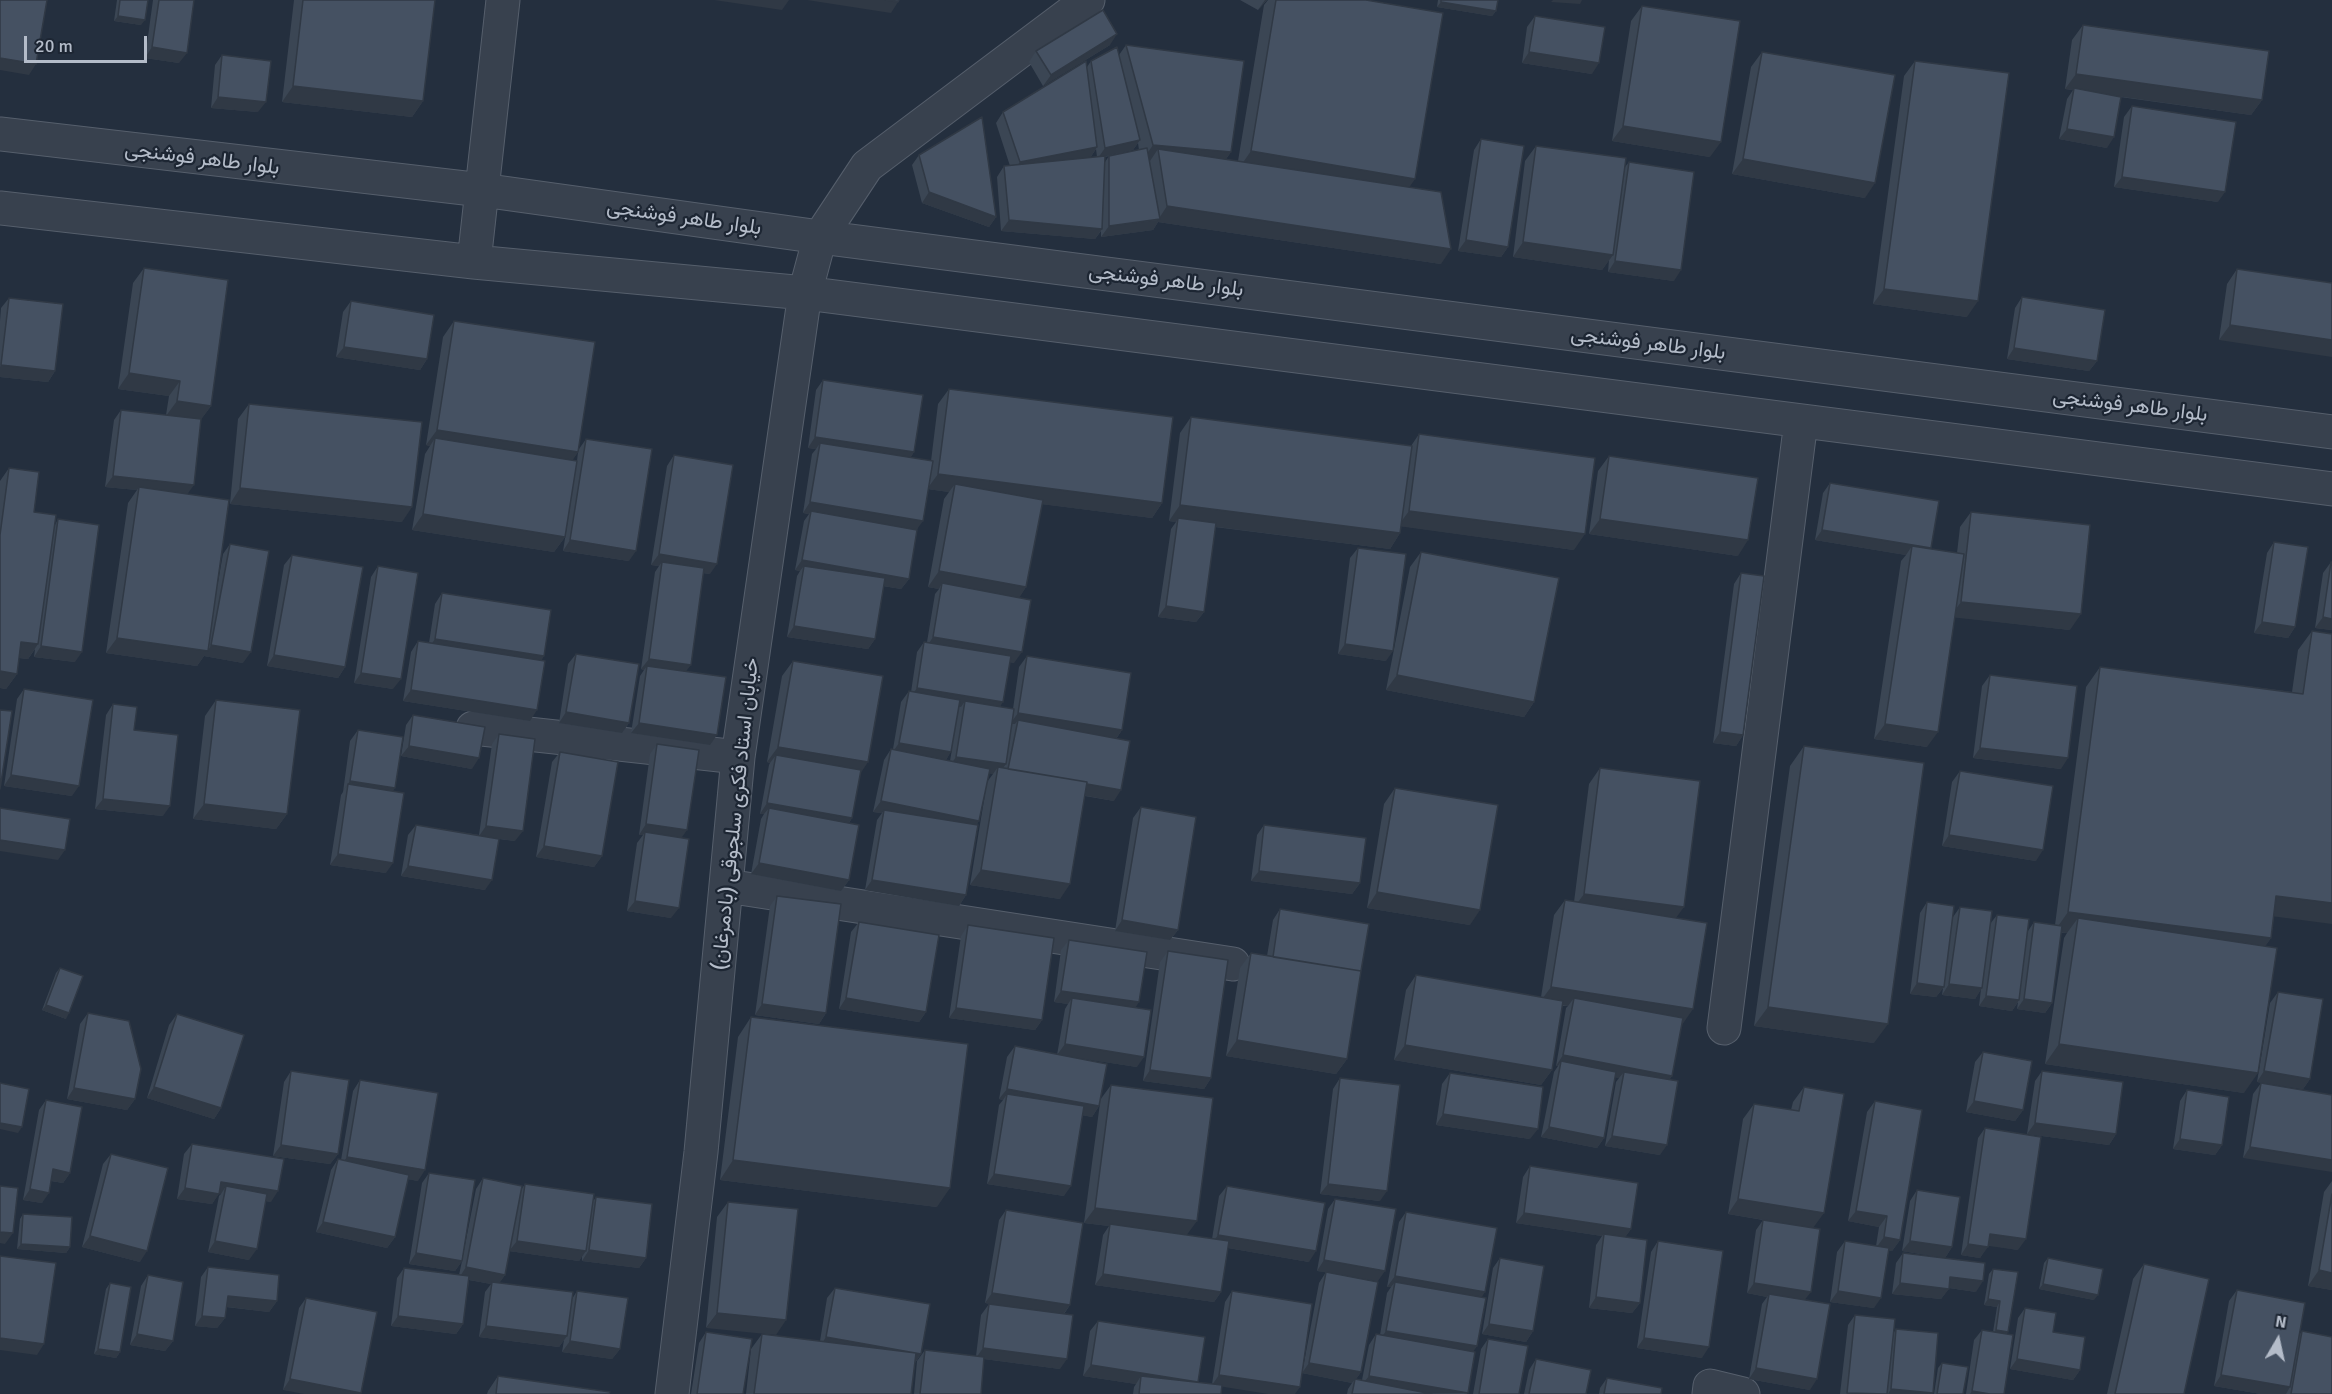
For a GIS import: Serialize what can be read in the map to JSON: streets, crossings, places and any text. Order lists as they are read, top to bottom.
{
  "streets": {
    "street": ["بلوار طاهر فوشنجی", "خیابان استاد فکری سلجوقی (بادمرغان)"]
  },
  "crossings": [
    ["بلوار طاهر فوشنجی", "خیابان استاد فکری سلجوقی (بادمرغان)"]
  ],
  "scale_bar": "20 m",
  "north": "top"
}
